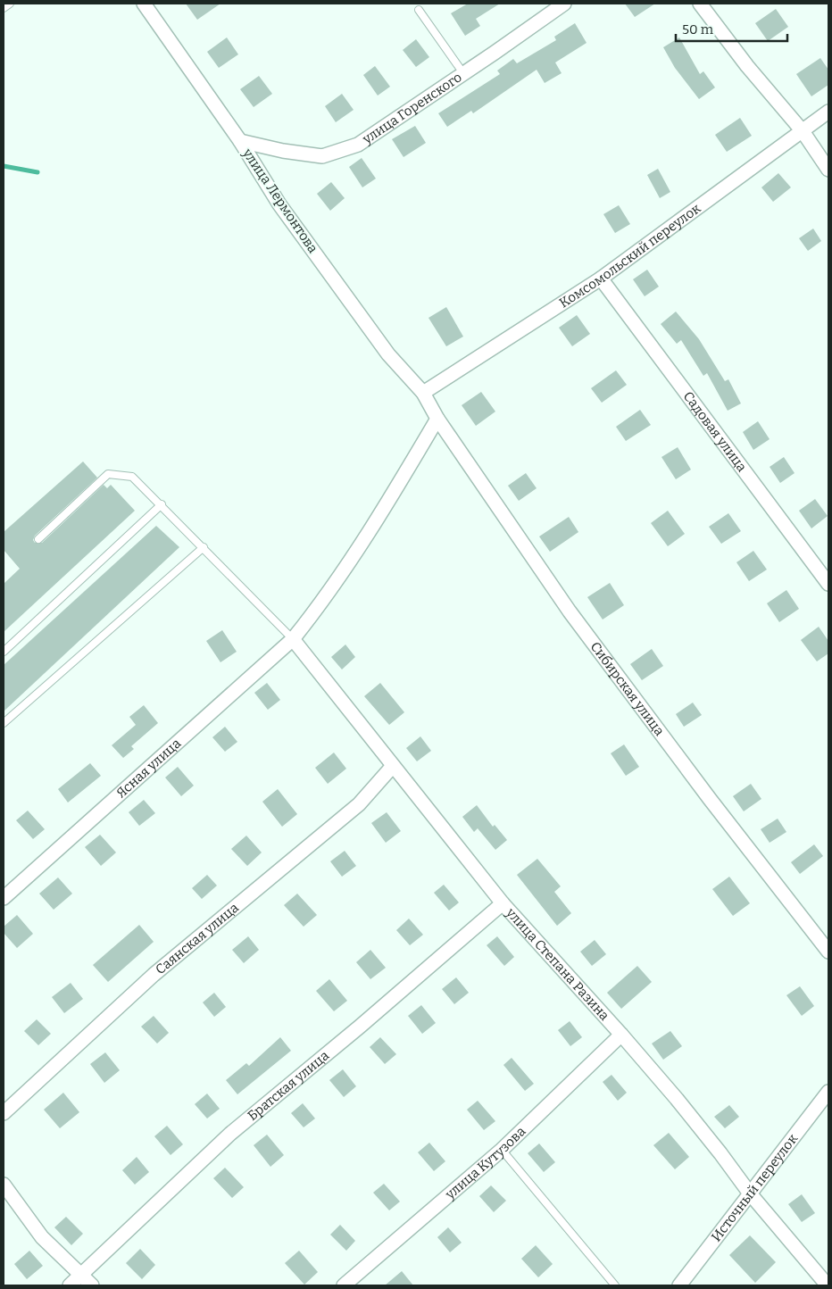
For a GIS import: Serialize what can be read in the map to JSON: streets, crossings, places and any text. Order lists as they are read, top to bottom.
{
  "streets": {
    "street": [
      "улица Горенского",
      "улица Лермонтова",
      "Комсомольский переулок",
      "Садовая улица",
      "Сибирская улица",
      "Ясная улица",
      "Саянская улица",
      "улица Степана Разина",
      "Братская улица",
      "улица Кутузова",
      "Источный переулок"
    ]
  },
  "crossings": [
    ["улица Горенского", "улица Лермонтова"],
    ["улица Лермонтова", "Комсомольский переулок"],
    ["улица Лермонтова", "Сибирская улица"],
    ["улица Лермонтова", "Ясная улица"],
    ["Комсомольский переулок", "Садовая улица"],
    ["Сибирская улица", "Ясная улица"],
    ["Ясная улица", "улица Степана Разина"],
    ["Саянская улица", "улица Степана Разина"],
    ["улица Степана Разина", "Братская улица"],
    ["улица Степана Разина", "улица Кутузова"],
    ["улица Степана Разина", "Источный переулок"]
  ],
  "scale_bar": "50 m"
}
